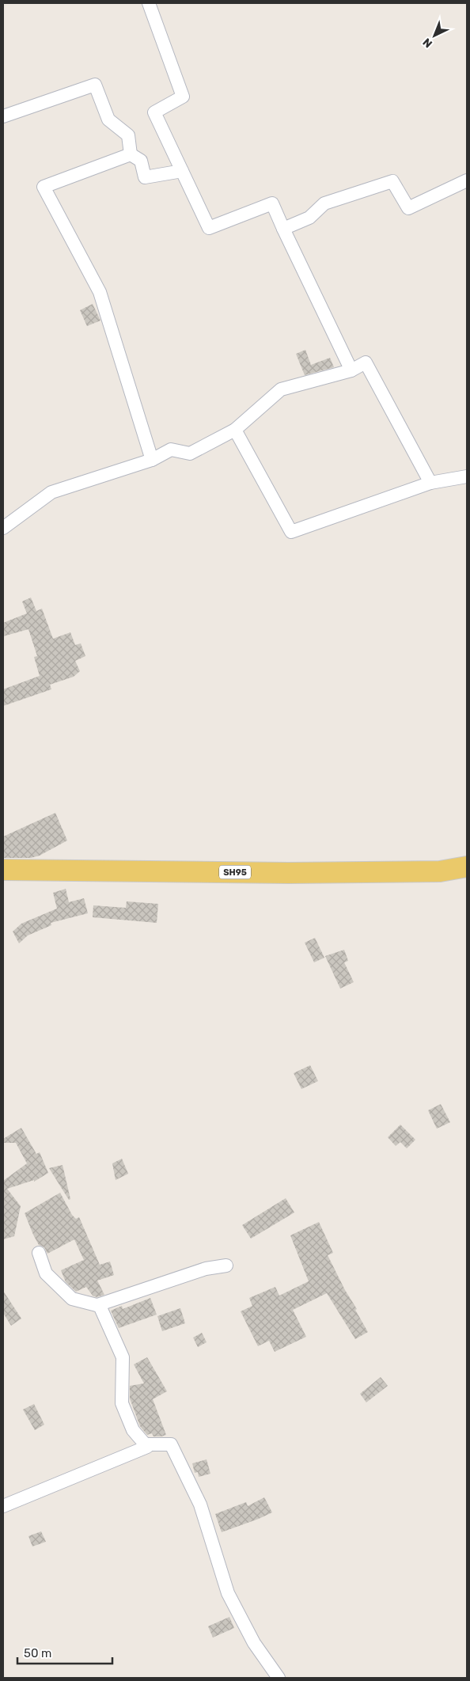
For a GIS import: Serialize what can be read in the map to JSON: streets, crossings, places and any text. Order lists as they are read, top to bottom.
{
  "streets": {
    "main road": ["SH95"]
  },
  "scale_bar": "50 m",
  "north": "bottom left"
}
